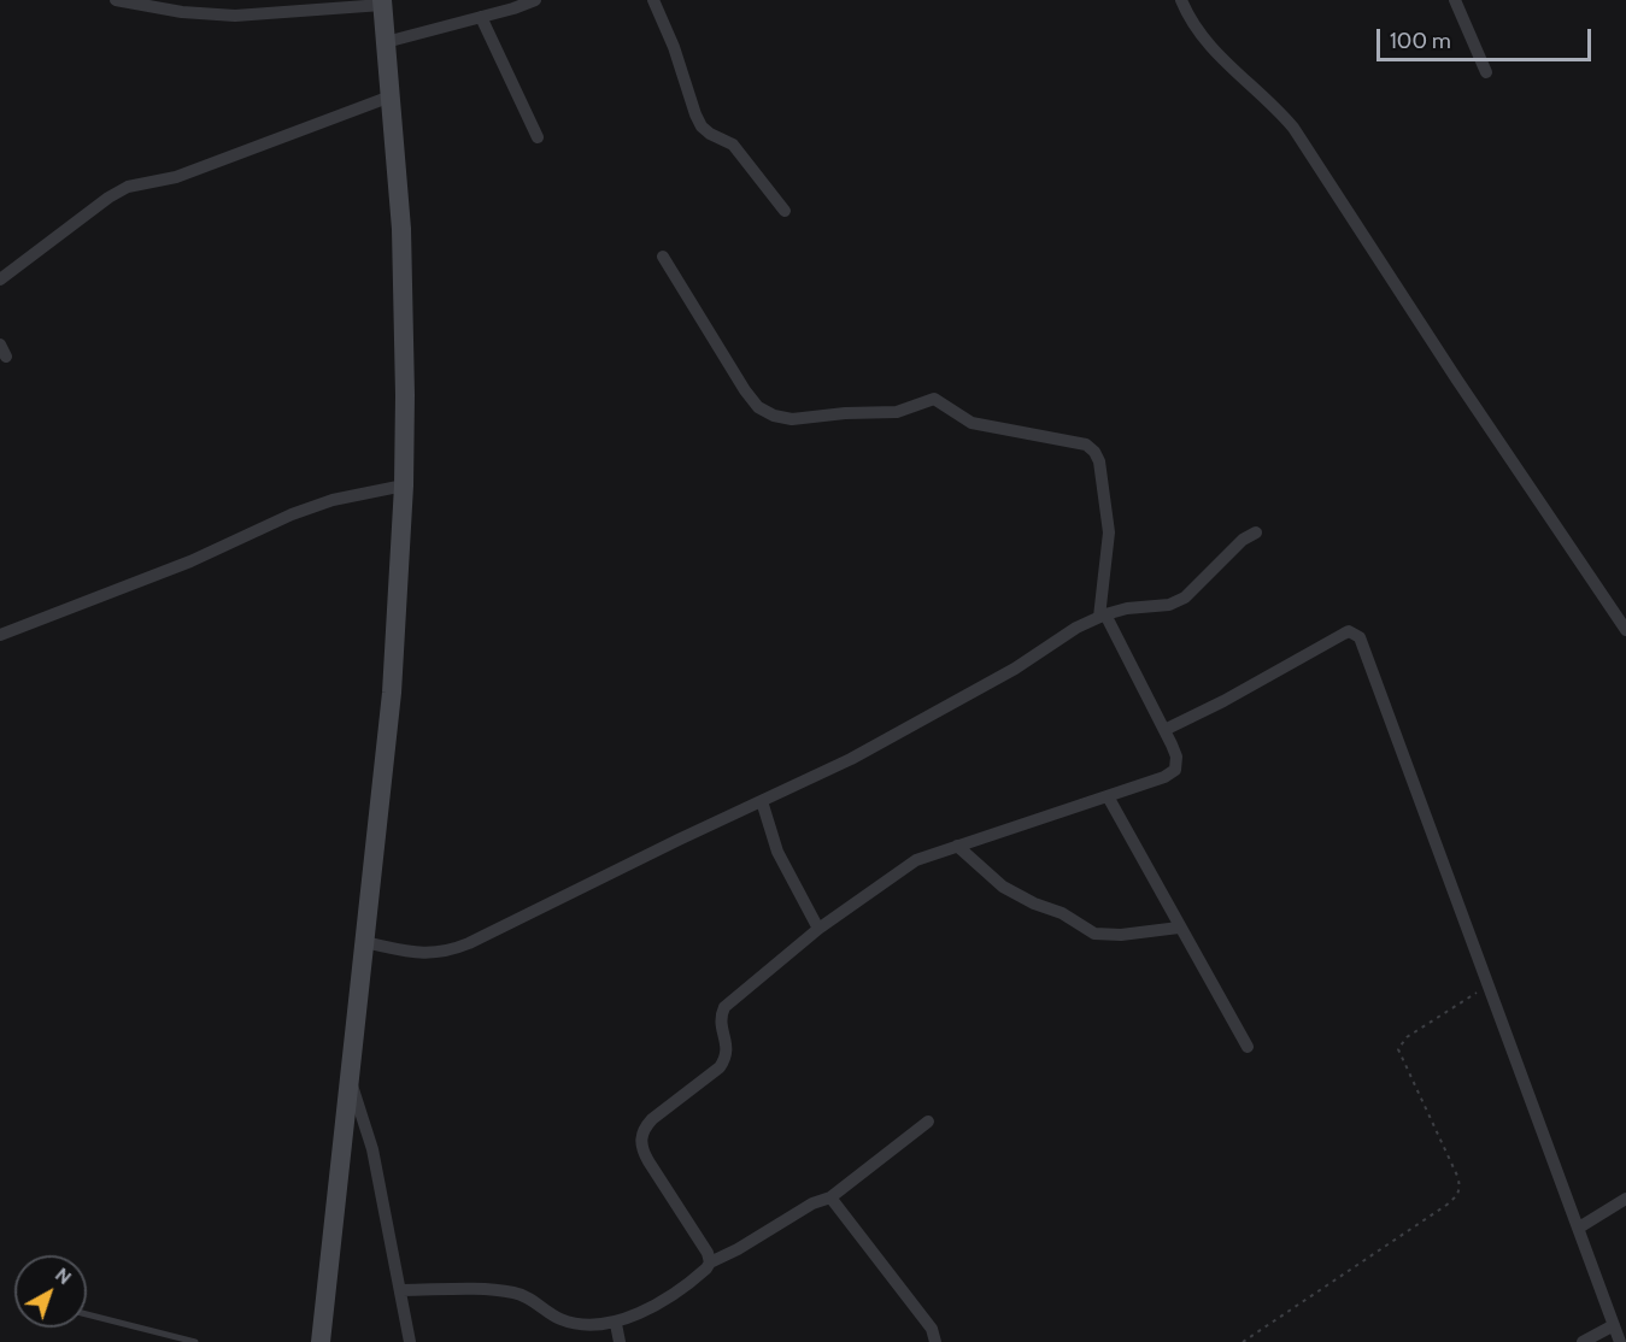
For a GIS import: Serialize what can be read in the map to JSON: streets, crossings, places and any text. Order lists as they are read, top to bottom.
{
  "scale_bar": "100 m",
  "north": "top right"
}
